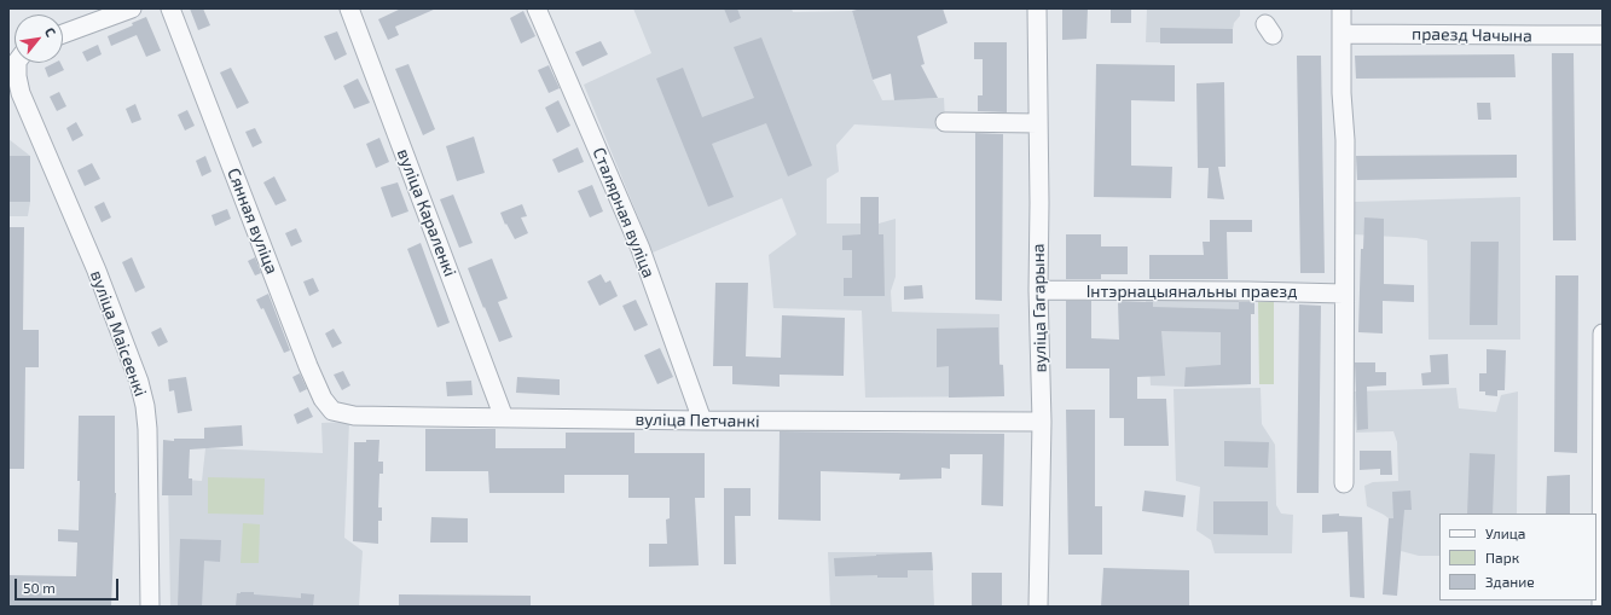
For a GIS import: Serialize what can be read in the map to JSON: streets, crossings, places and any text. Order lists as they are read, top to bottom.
{
  "streets": {
    "street": [
      "праезд Чачына",
      "вуліца Караленкі",
      "Сталярная вуліца",
      "Сянная вуліца",
      "Інтэрнацыянальны праезд",
      "вуліца Гагарына",
      "вуліца Маісеенкі",
      "вуліца Петчанкі"
    ]
  },
  "crossings": [
    ["вуліца Караленкі", "вуліца Петчанкі"],
    ["Сталярная вуліца", "вуліца Петчанкі"],
    ["Сянная вуліца", "вуліца Петчанкі"],
    ["Інтэрнацыянальны праезд", "вуліца Гагарына"],
    ["вуліца Гагарына", "вуліца Петчанкі"]
  ],
  "legend": ["Улица", "Парк", "Здание"],
  "scale_bar": "50 m",
  "north": "top right"
}
